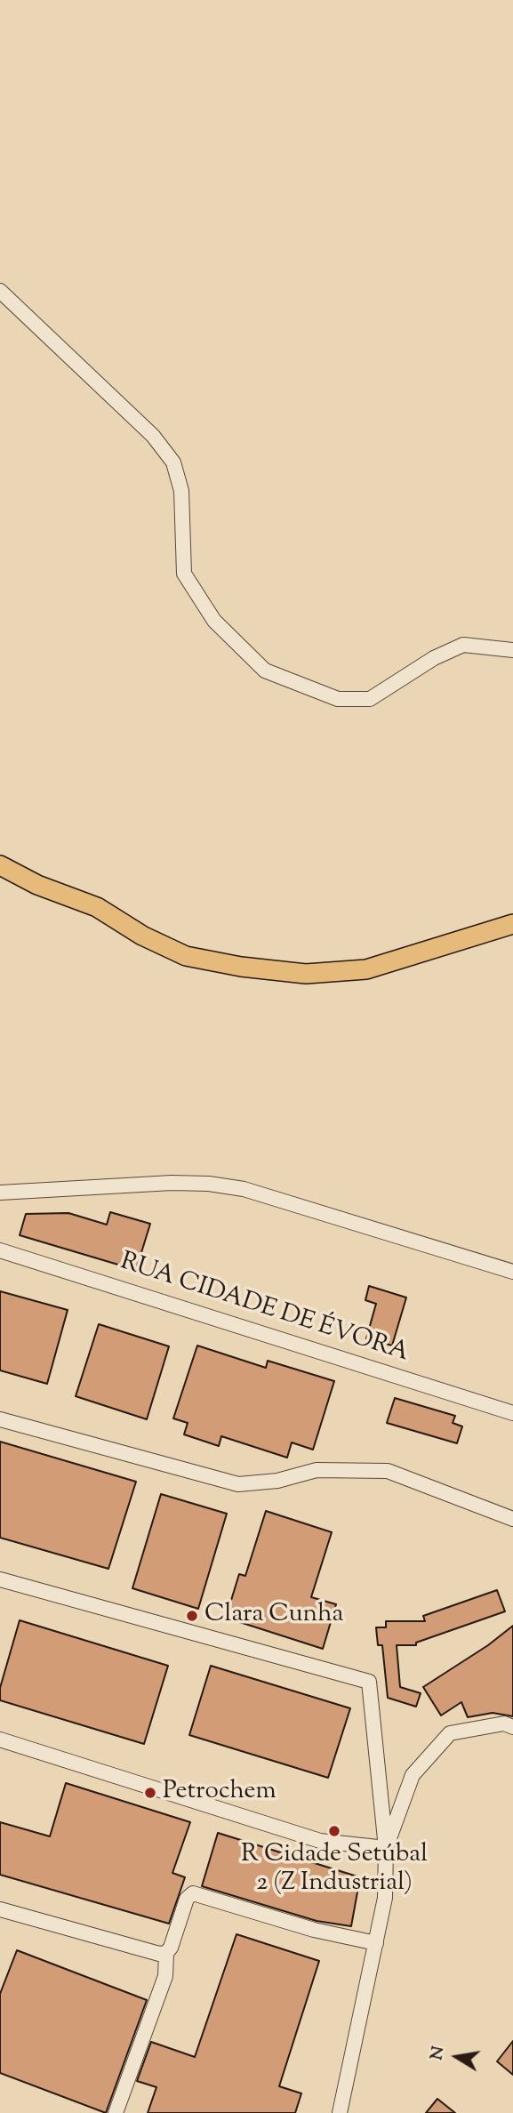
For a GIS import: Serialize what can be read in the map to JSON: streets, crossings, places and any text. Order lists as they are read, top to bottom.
{
  "streets": {
    "street": ["RUA CIDADE DE ÉVORA"]
  },
  "places": ["Clara Cunha", "Petrochem", "R Cidade Setúbal 2 (Z Industrial)"],
  "north": "left"
}
